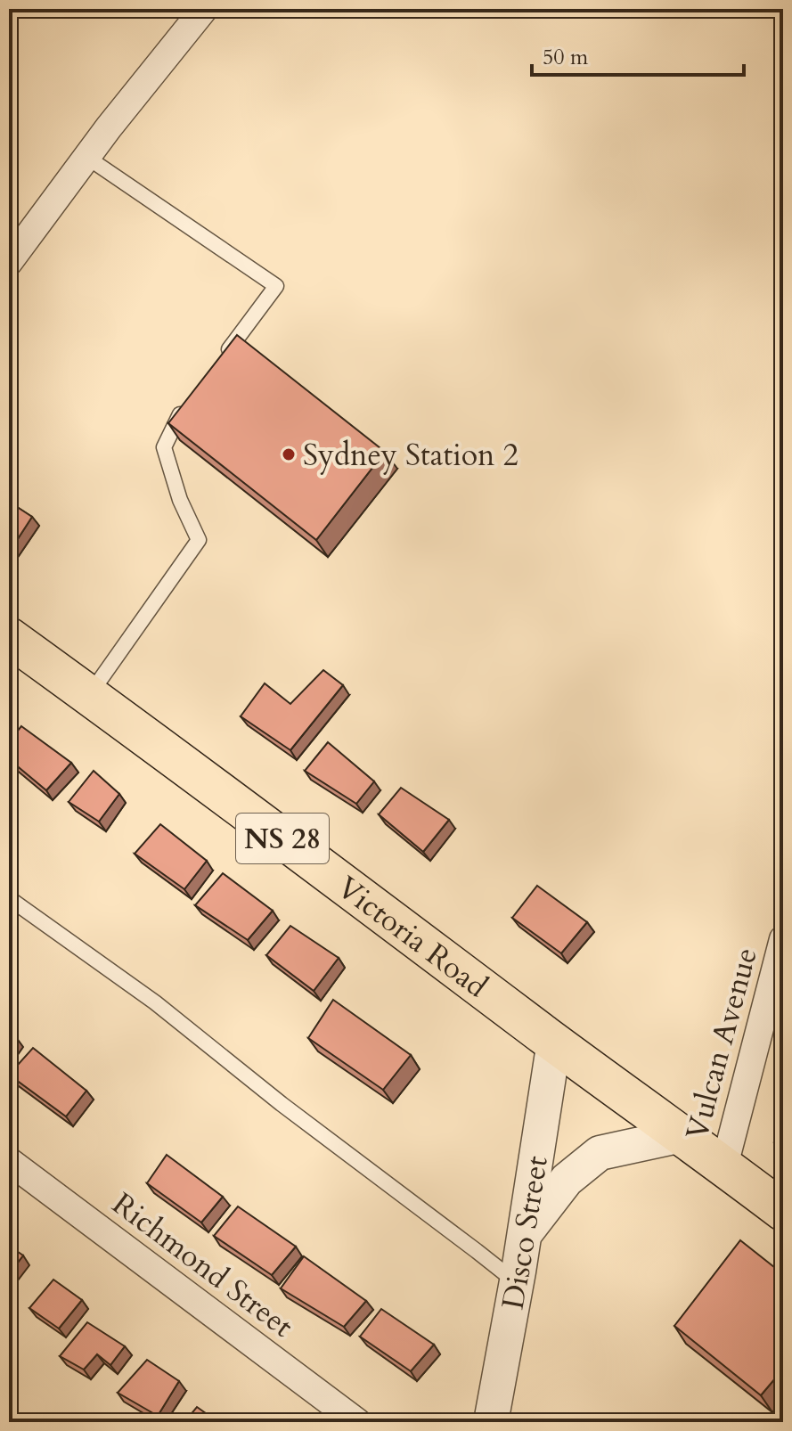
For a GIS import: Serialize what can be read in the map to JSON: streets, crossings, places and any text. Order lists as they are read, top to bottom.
{
  "streets": {
    "main road": ["NS 28", "Victoria Road"],
    "street": ["Vulcan Avenue", "Disco Street", "Richmond Street"]
  },
  "crossings": [
    ["Victoria Road", "Vulcan Avenue"],
    ["Victoria Road", "Disco Street"]
  ],
  "places": ["Sydney Station 2"],
  "scale_bar": "50 m"
}
